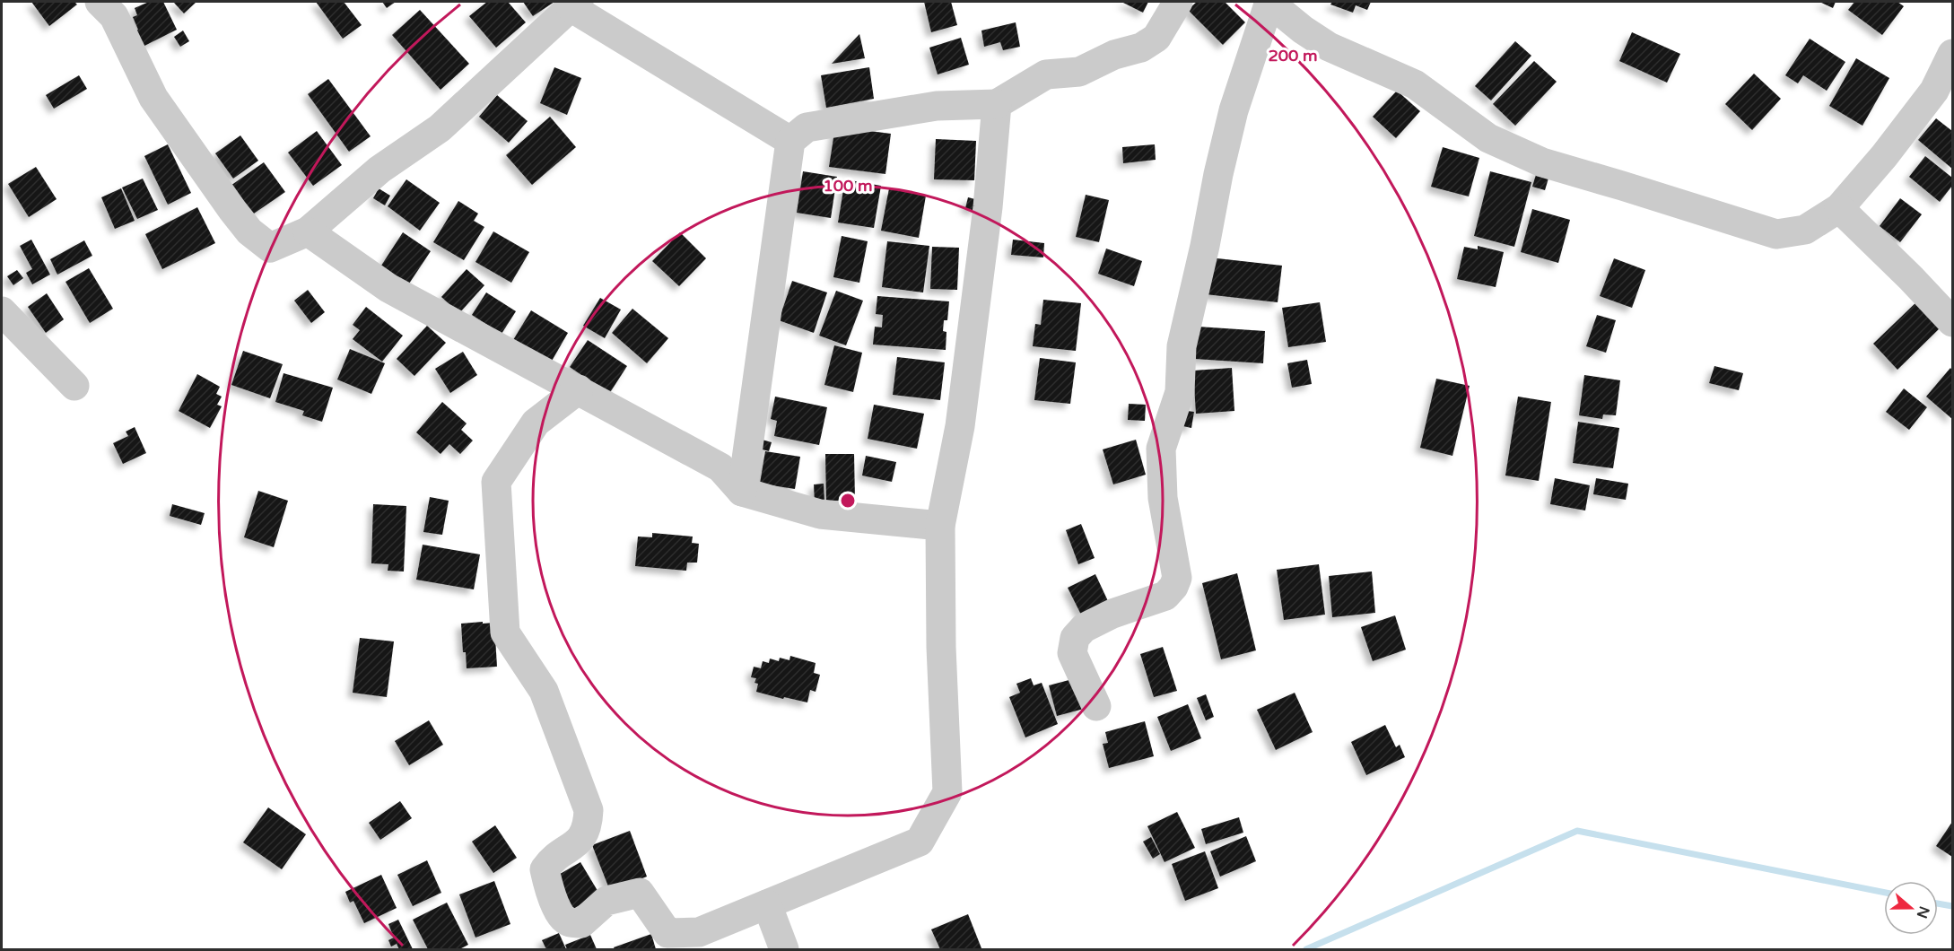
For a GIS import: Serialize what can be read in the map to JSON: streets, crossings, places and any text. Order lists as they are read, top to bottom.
{
  "north": "right",
  "rings": ["200 m", "100 m"]
}
